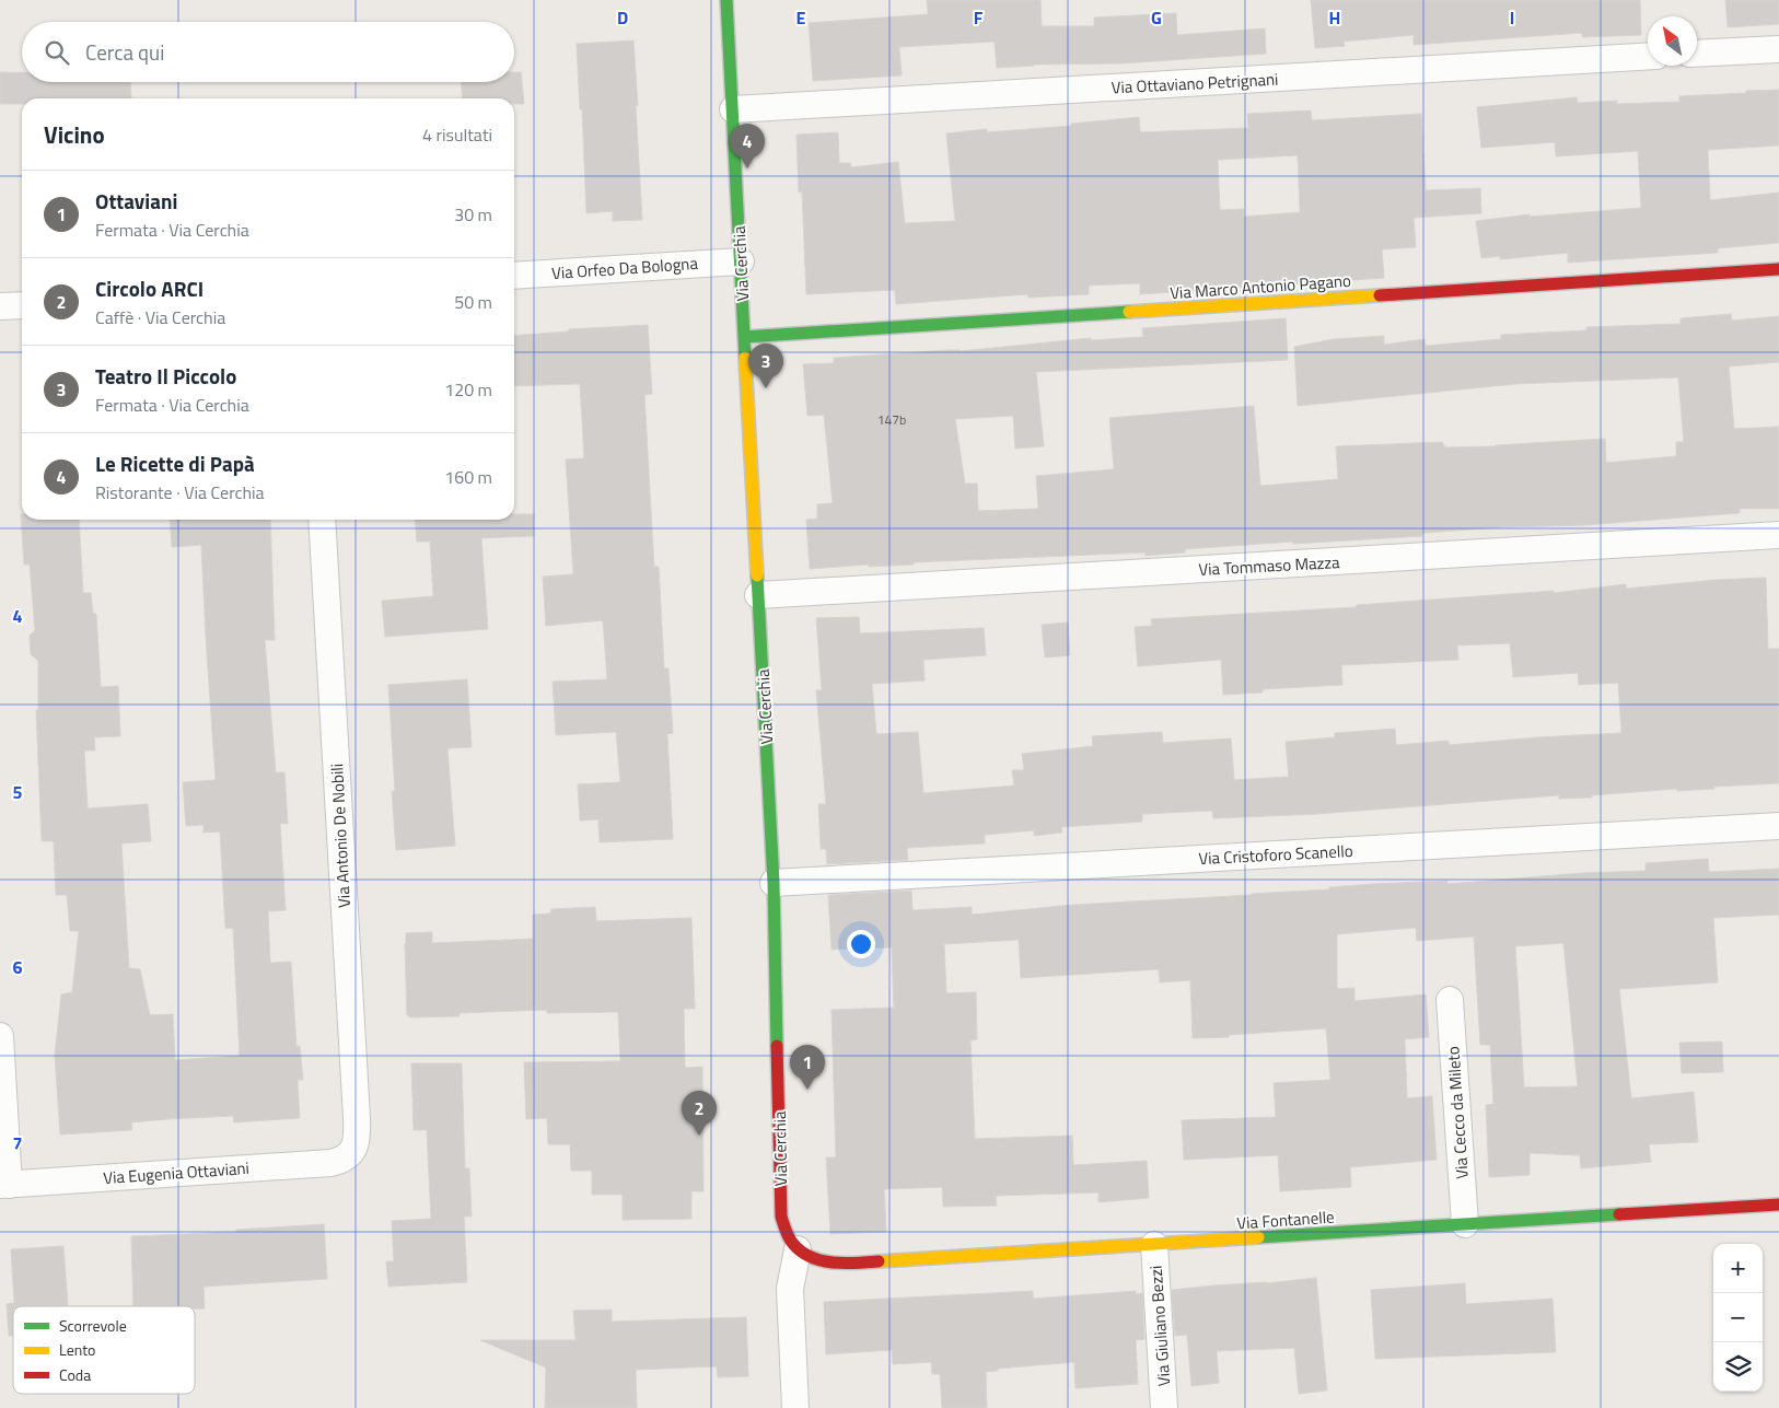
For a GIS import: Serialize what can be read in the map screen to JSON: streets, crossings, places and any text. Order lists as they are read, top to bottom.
{
  "streets": {
    "street": [
      "Via Ottaviano Petrignani",
      "Via Cerchia",
      "Via Orfeo Da Bologna",
      "Via Marco Antonio Pagano",
      "Via Tommaso Mazza",
      "Via Antonio De Nobili",
      "Via Cristoforo Scanello",
      "Via Cecco da Mileto",
      "Via Eugenia Ottaviani",
      "Via Fontanelle",
      "Via Giuliano Bezzi"
    ]
  },
  "crossings": [
    ["Via Ottaviano Petrignani", "Via Cerchia"],
    ["Via Cerchia", "Via Orfeo Da Bologna"],
    ["Via Cerchia", "Via Marco Antonio Pagano"],
    ["Via Cerchia", "Via Tommaso Mazza"],
    ["Via Cerchia", "Via Cristoforo Scanello"],
    ["Via Cerchia", "Via Fontanelle"],
    ["Via Antonio De Nobili", "Via Eugenia Ottaviani"],
    ["Via Cecco da Mileto", "Via Fontanelle"],
    ["Via Fontanelle", "Via Giuliano Bezzi"]
  ],
  "house_numbers": ["147b"],
  "legend": ["Scorrevole", "Lento", "Coda"],
  "north": "top left",
  "page": {
    "search": "Cerca qui",
    "heading": ["Vicino", "4 risultati"],
    "pins": [
      "4",
      "3",
      "1",
      "2"
    ],
    "list": [
      {
        "mark": "1",
        "name": "Ottaviani",
        "note": "Fermata · Via Cerchia",
        "value": "30 m"
      },
      {
        "mark": "2",
        "name": "Circolo ARCI",
        "note": "Caffè · Via Cerchia",
        "value": "50 m"
      },
      {
        "mark": "3",
        "name": "Teatro Il Piccolo",
        "note": "Fermata · Via Cerchia",
        "value": "120 m"
      },
      {
        "mark": "4",
        "name": "Le Ricette di Papà",
        "note": "Ristorante · Via Cerchia",
        "value": "160 m"
      }
    ],
    "map_buttons": ["+", "−"]
  },
  "grid": {
    "columns": [
      "D",
      "E",
      "F",
      "G",
      "H",
      "I"
    ],
    "rows": [
      "4",
      "5",
      "6",
      "7"
    ]
  }
}
